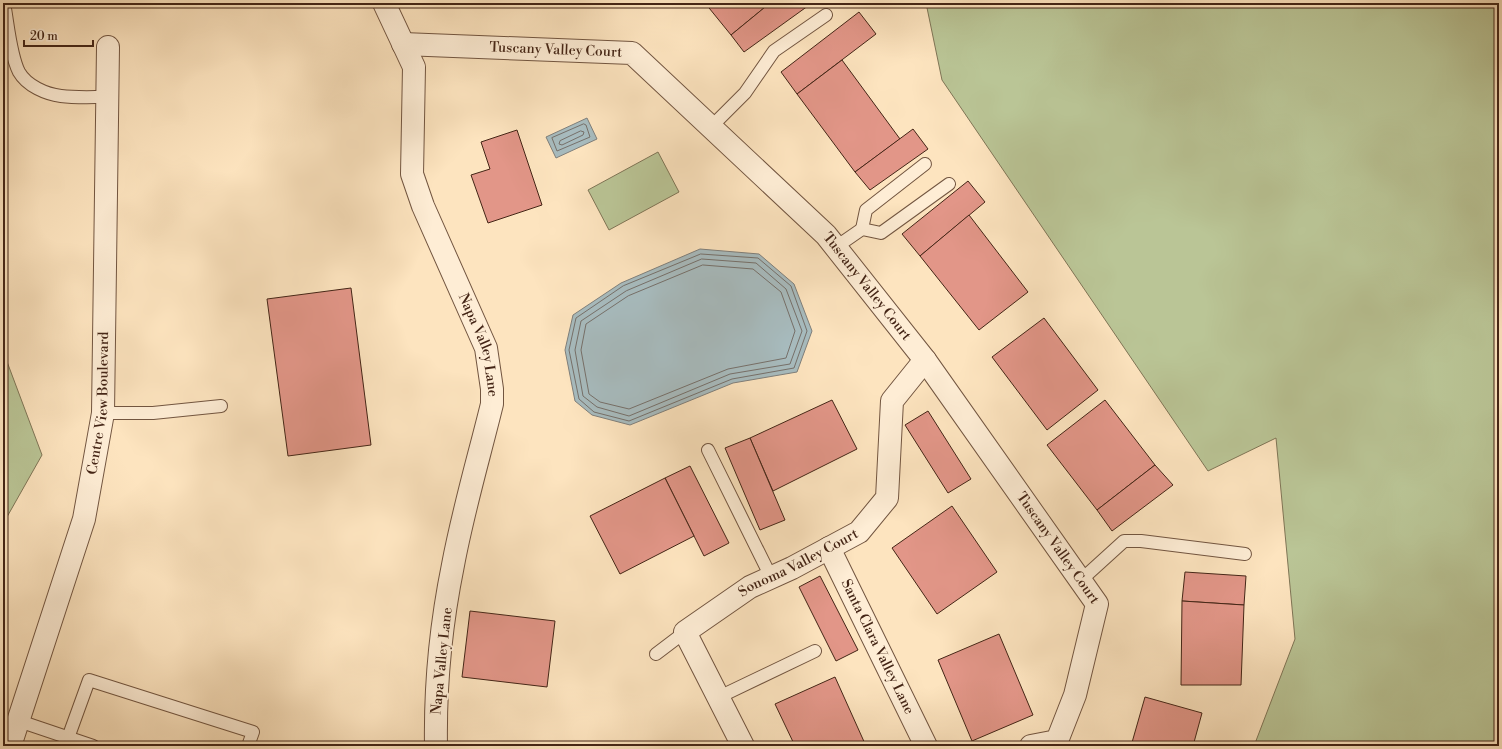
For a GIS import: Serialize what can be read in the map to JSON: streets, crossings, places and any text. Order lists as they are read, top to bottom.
{
  "streets": {
    "street": [
      "Tuscany Valley Court",
      "Napa Valley Lane",
      "Centre View Boulevard",
      "Sonoma Valley Court",
      "Santa Clara Valley Lane"
    ]
  },
  "crossings": [
    ["Tuscany Valley Court", "Napa Valley Lane"],
    ["Tuscany Valley Court", "Sonoma Valley Court"],
    ["Sonoma Valley Court", "Santa Clara Valley Lane"]
  ],
  "scale_bar": "20 m"
}
